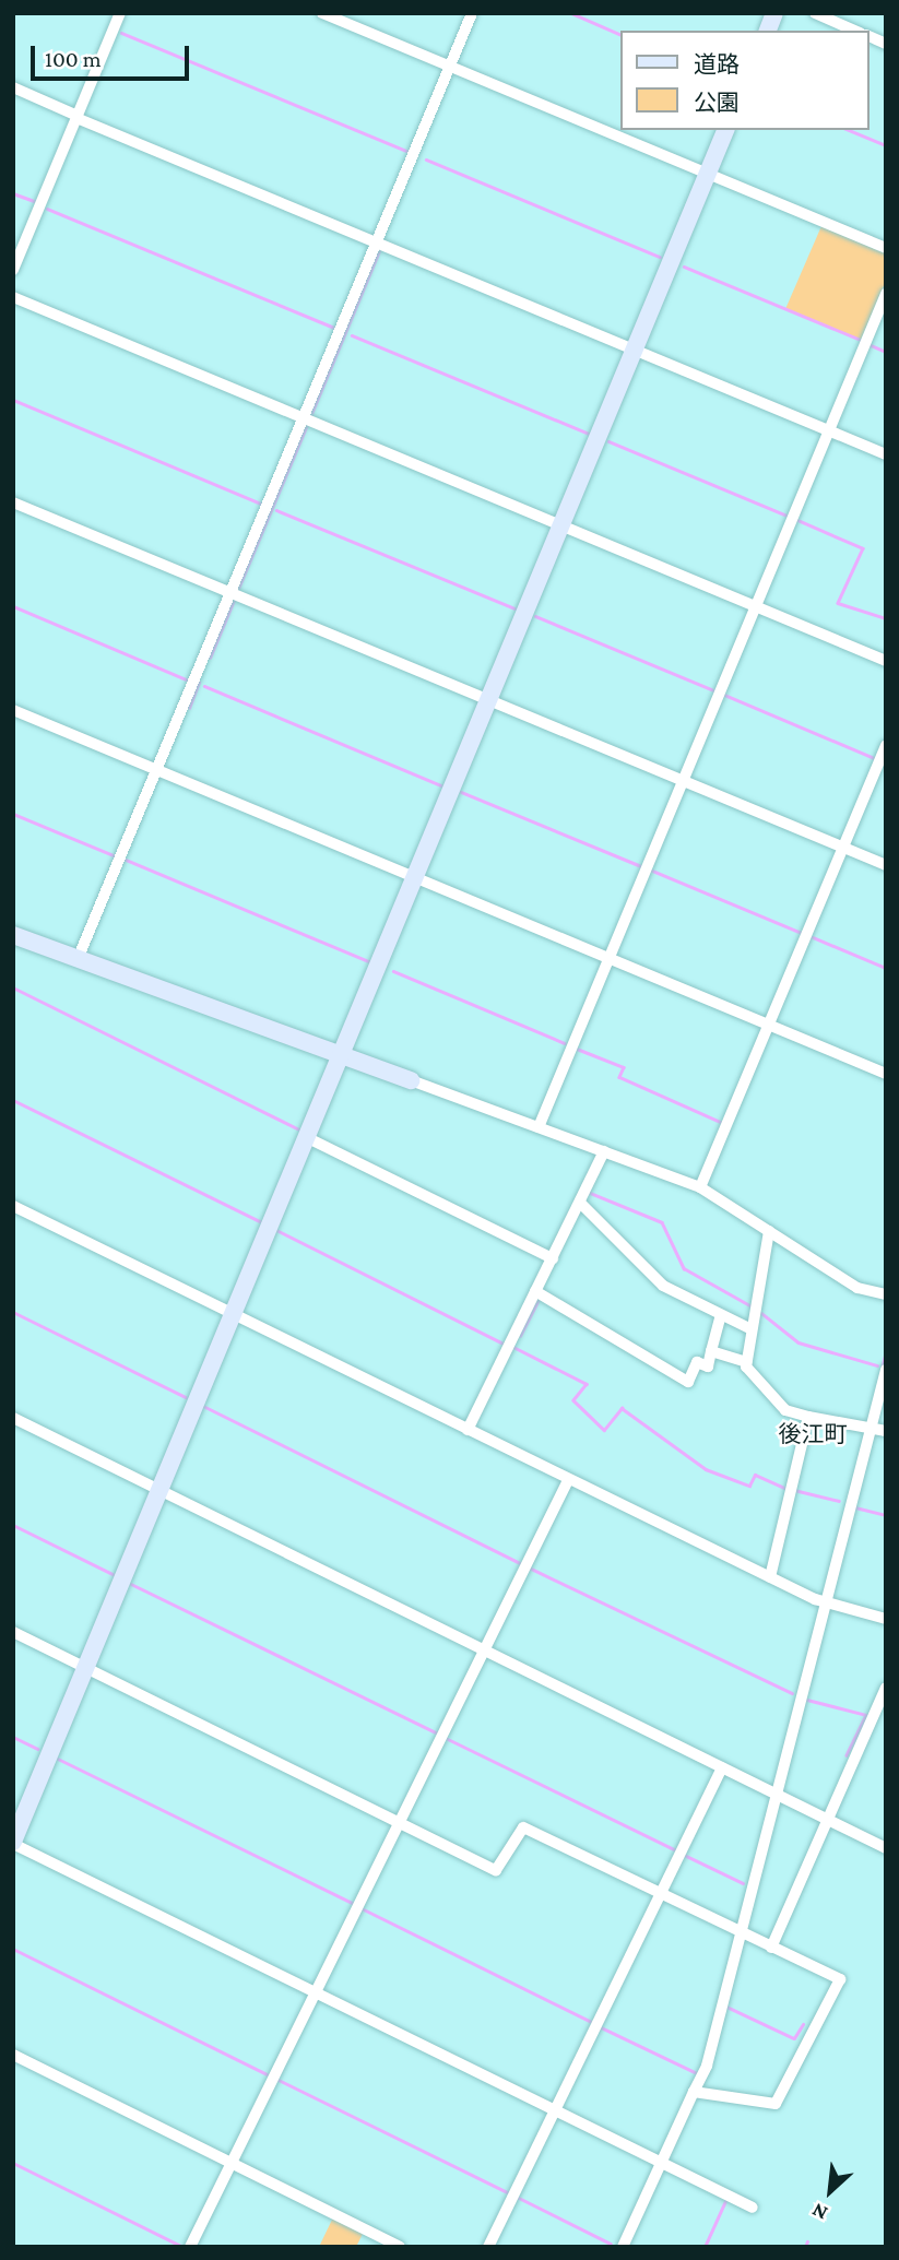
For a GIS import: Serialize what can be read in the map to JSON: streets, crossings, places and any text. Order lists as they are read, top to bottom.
{
  "districts": ["後江町"],
  "legend": ["道路", "公園"],
  "scale_bar": "100 m",
  "north": "bottom left"
}
